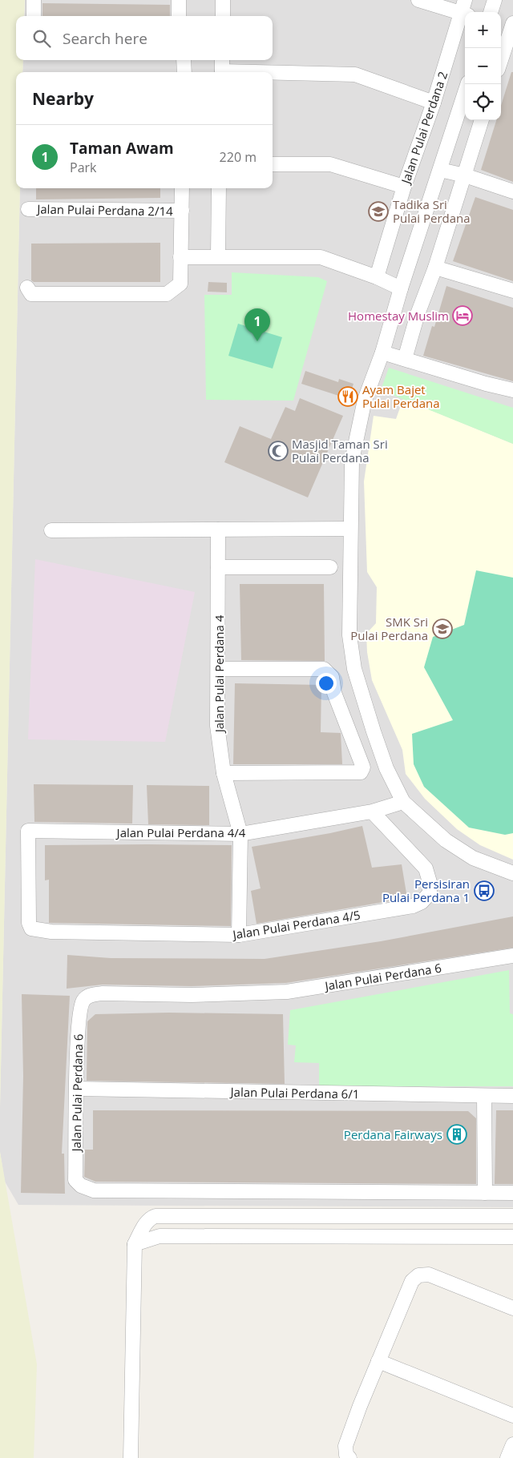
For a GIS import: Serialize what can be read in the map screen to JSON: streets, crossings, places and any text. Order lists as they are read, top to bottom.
{
  "streets": {
    "street": [
      "Jalan Pulai Perdana 2",
      "Jalan Pulai Perdana 2/14",
      "Jalan Pulai Perdana 4",
      "Jalan Pulai Perdana 4/4",
      "Jalan Pulai Perdana 4/5",
      "Jalan Pulai Perdana 6",
      "Jalan Pulai Perdana 6/1"
    ]
  },
  "crossings": [
    ["Jalan Pulai Perdana 4", "Jalan Pulai Perdana 4/4"],
    ["Jalan Pulai Perdana 4", "Jalan Pulai Perdana 4/5"],
    ["Jalan Pulai Perdana 4/4", "Jalan Pulai Perdana 4/5"],
    ["Jalan Pulai Perdana 6", "Jalan Pulai Perdana 6/1"]
  ],
  "places": {
    "school or university": ["Tadika Sri Pulai Perdana", "SMK Sri Pulai Perdana"],
    "hotel": ["Homestay Muslim"],
    "restaurant": ["Ayam Bajet Pulai Perdana"],
    "mosque": ["Masjid Taman Sri Pulai Perdana"],
    "bus stop": ["Persisiran Pulai Perdana 1"],
    "building": ["Perdana Fairways"]
  },
  "page": {
    "map_buttons": ["+", "−"],
    "search": "Search here",
    "heading": "Nearby",
    "list": [
      {
        "mark": "1",
        "name": "Taman Awam",
        "note": "Park",
        "value": "220 m"
      }
    ],
    "pins": "1"
  }
}
